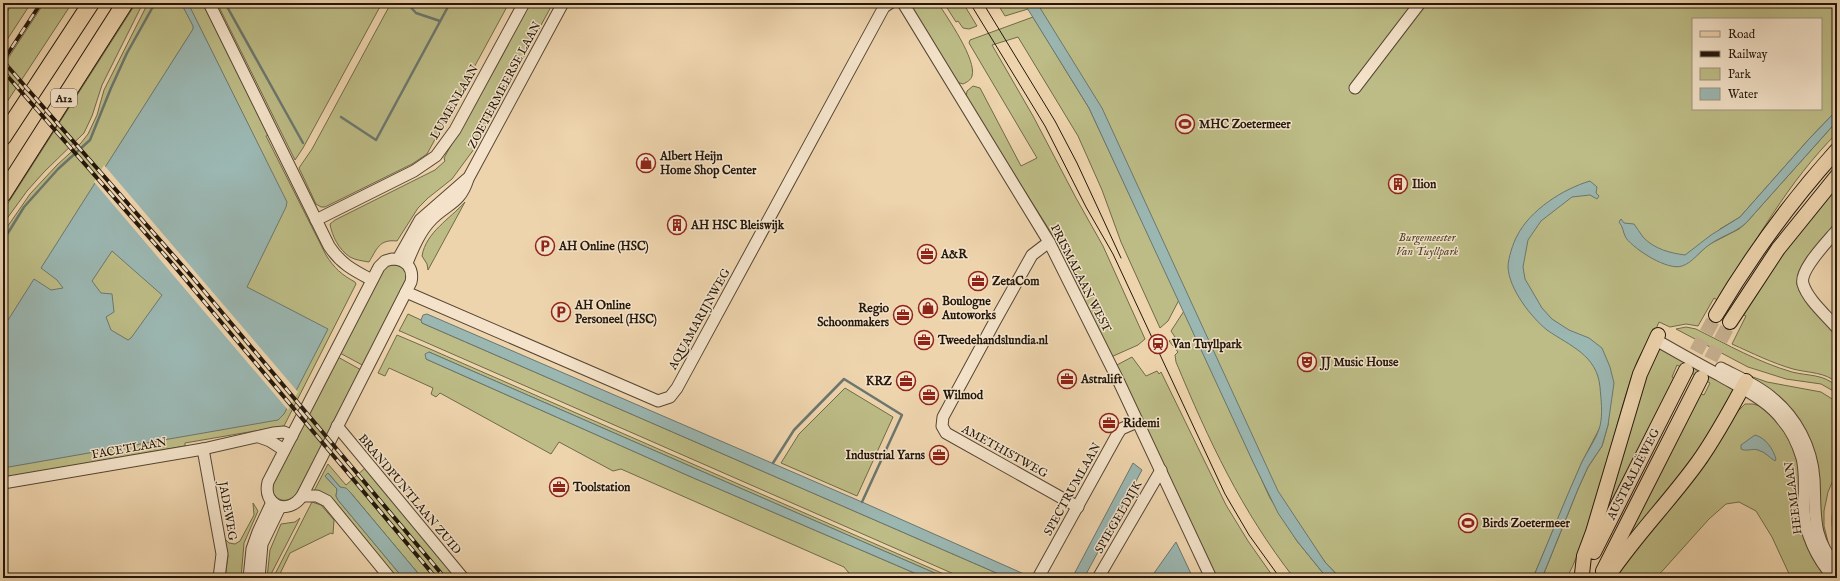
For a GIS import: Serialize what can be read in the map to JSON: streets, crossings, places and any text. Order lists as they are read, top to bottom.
{
  "streets": {
    "highway": ["A12"],
    "main road": ["AUSTRALIËWEG"],
    "street": [
      "ZOETERMEERSE LAAN",
      "LUMENLAAN",
      "PRISMALAAN WEST",
      "AQUAMARIJNWEG",
      "FACETLAAN",
      "AMETHISTWEG",
      "SPECTRUMLAAN",
      "BRANDPUNTLAAN ZUID",
      "HEEMLAAN",
      "JADEWEG",
      "SPIEGELDIJK"
    ]
  },
  "crossings": [
    ["PRISMALAAN WEST", "AMETHISTWEG"],
    ["PRISMALAAN WEST", "SPECTRUMLAAN"],
    ["PRISMALAAN WEST", "SPIEGELDIJK"],
    ["FACETLAAN", "JADEWEG"],
    ["AMETHISTWEG", "SPECTRUMLAAN"]
  ],
  "parks": ["Burgemeester Van Tuyllpark"],
  "places": {
    "sports": ["MHC Zoetermeer", "Birds Zoetermeer"],
    "shop": ["Albert Heijn Home Shop Center", "Boulogne Autoworks"],
    "building": ["Ilion", "AH HSC Bleiswijk"],
    "parking": ["AH Online (HSC)", "AH Online Personeel (HSC)"],
    "office": [
      "A&R",
      "ZetaCom",
      "Regio Schoonmakers",
      "Tweedehandslundia.nl",
      "Astralift",
      "KRZ",
      "Wilmod",
      "Ridemi",
      "Industrial Yarns",
      "Toolstation"
    ],
    "station": ["Van Tuyllpark"],
    "theatre": ["JJ Music House"]
  },
  "legend": [
    "Road",
    "Railway",
    "Park",
    "Water"
  ]
}
